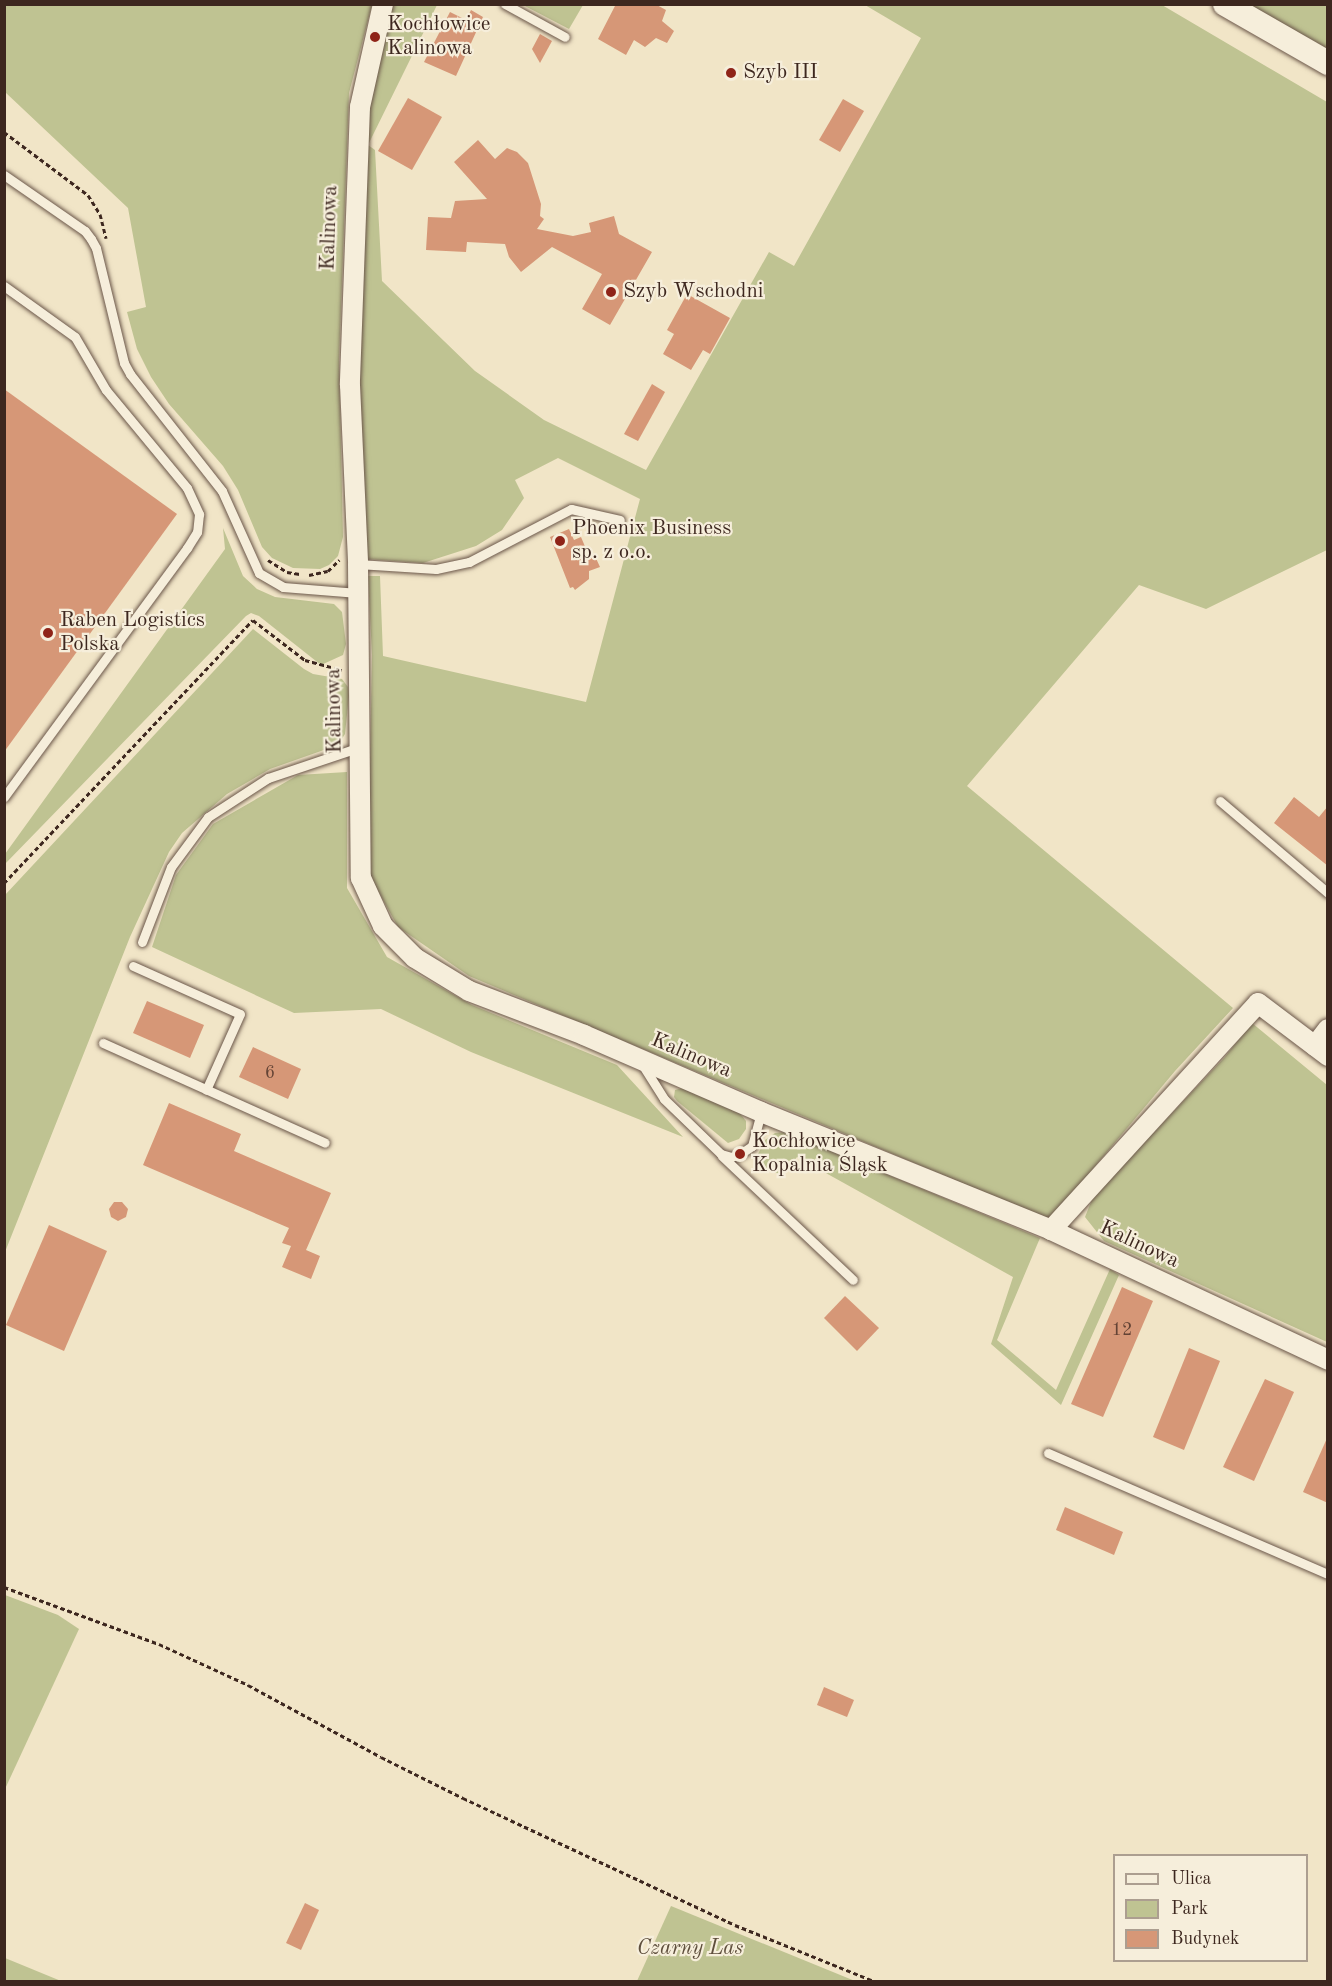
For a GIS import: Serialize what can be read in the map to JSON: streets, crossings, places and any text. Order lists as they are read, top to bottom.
{
  "streets": {
    "street": ["Kalinowa"]
  },
  "parks": ["Czarny Las"],
  "places": [
    "Kochłowice Kalinowa",
    "Szyb III",
    "Szyb Wschodni",
    "Phoenix Business sp. z o.o.",
    "Raben Logistics Polska",
    "Kochłowice Kopalnia Śląsk"
  ],
  "house_numbers": ["6", "12"],
  "legend": ["Ulica", "Park", "Budynek"]
}
